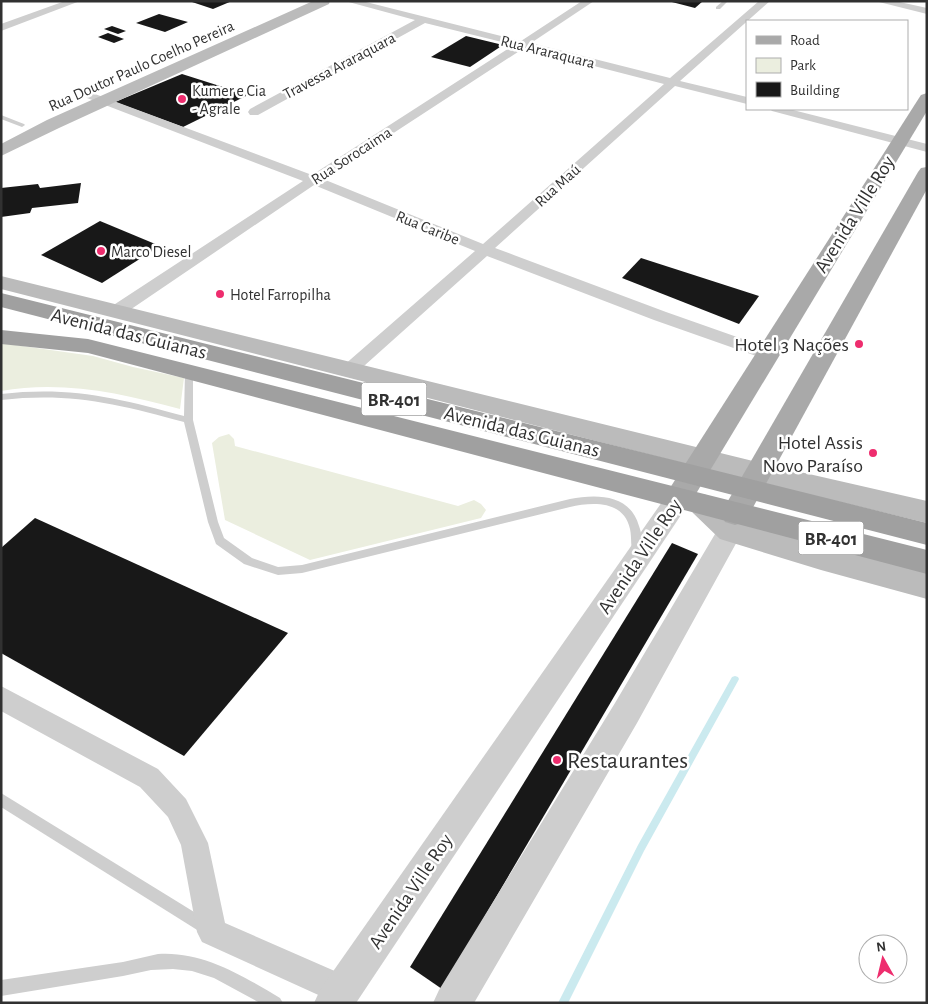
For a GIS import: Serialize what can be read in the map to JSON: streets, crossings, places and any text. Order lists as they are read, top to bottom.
{
  "streets": {
    "highway": ["Avenida das Guianas", "BR-401"],
    "main road": ["Rua Doutor Paulo Coelho Pereira", "Avenida Ville Roy"],
    "street": [
      "Rua Araraquara",
      "Travessa Araraquara",
      "Rua Sorocaima",
      "Rua Maú",
      "Rua Caribe"
    ]
  },
  "crossings": [
    ["Rua Araraquara", "Travessa Araraquara"],
    ["Rua Araraquara", "Rua Sorocaima"],
    ["Rua Araraquara", "Rua Maú"],
    ["Rua Doutor Paulo Coelho Pereira", "Rua Caribe"],
    ["Rua Sorocaima", "Rua Caribe"],
    ["Rua Sorocaima", "Avenida das Guianas"],
    ["Rua Maú", "Rua Caribe"],
    ["Rua Maú", "Avenida das Guianas"],
    ["Avenida Ville Roy", "Rua Caribe"],
    ["Avenida Ville Roy", "Avenida das Guianas"]
  ],
  "places": [
    "Kumer e Cia - Agrale",
    "Marco Diesel",
    "Hotel Farropilha",
    "Hotel 3 Nações",
    "Hotel Assis Novo Paraíso",
    "Restaurantes"
  ],
  "legend": ["Road", "Park", "Building"],
  "north": "top"
}
